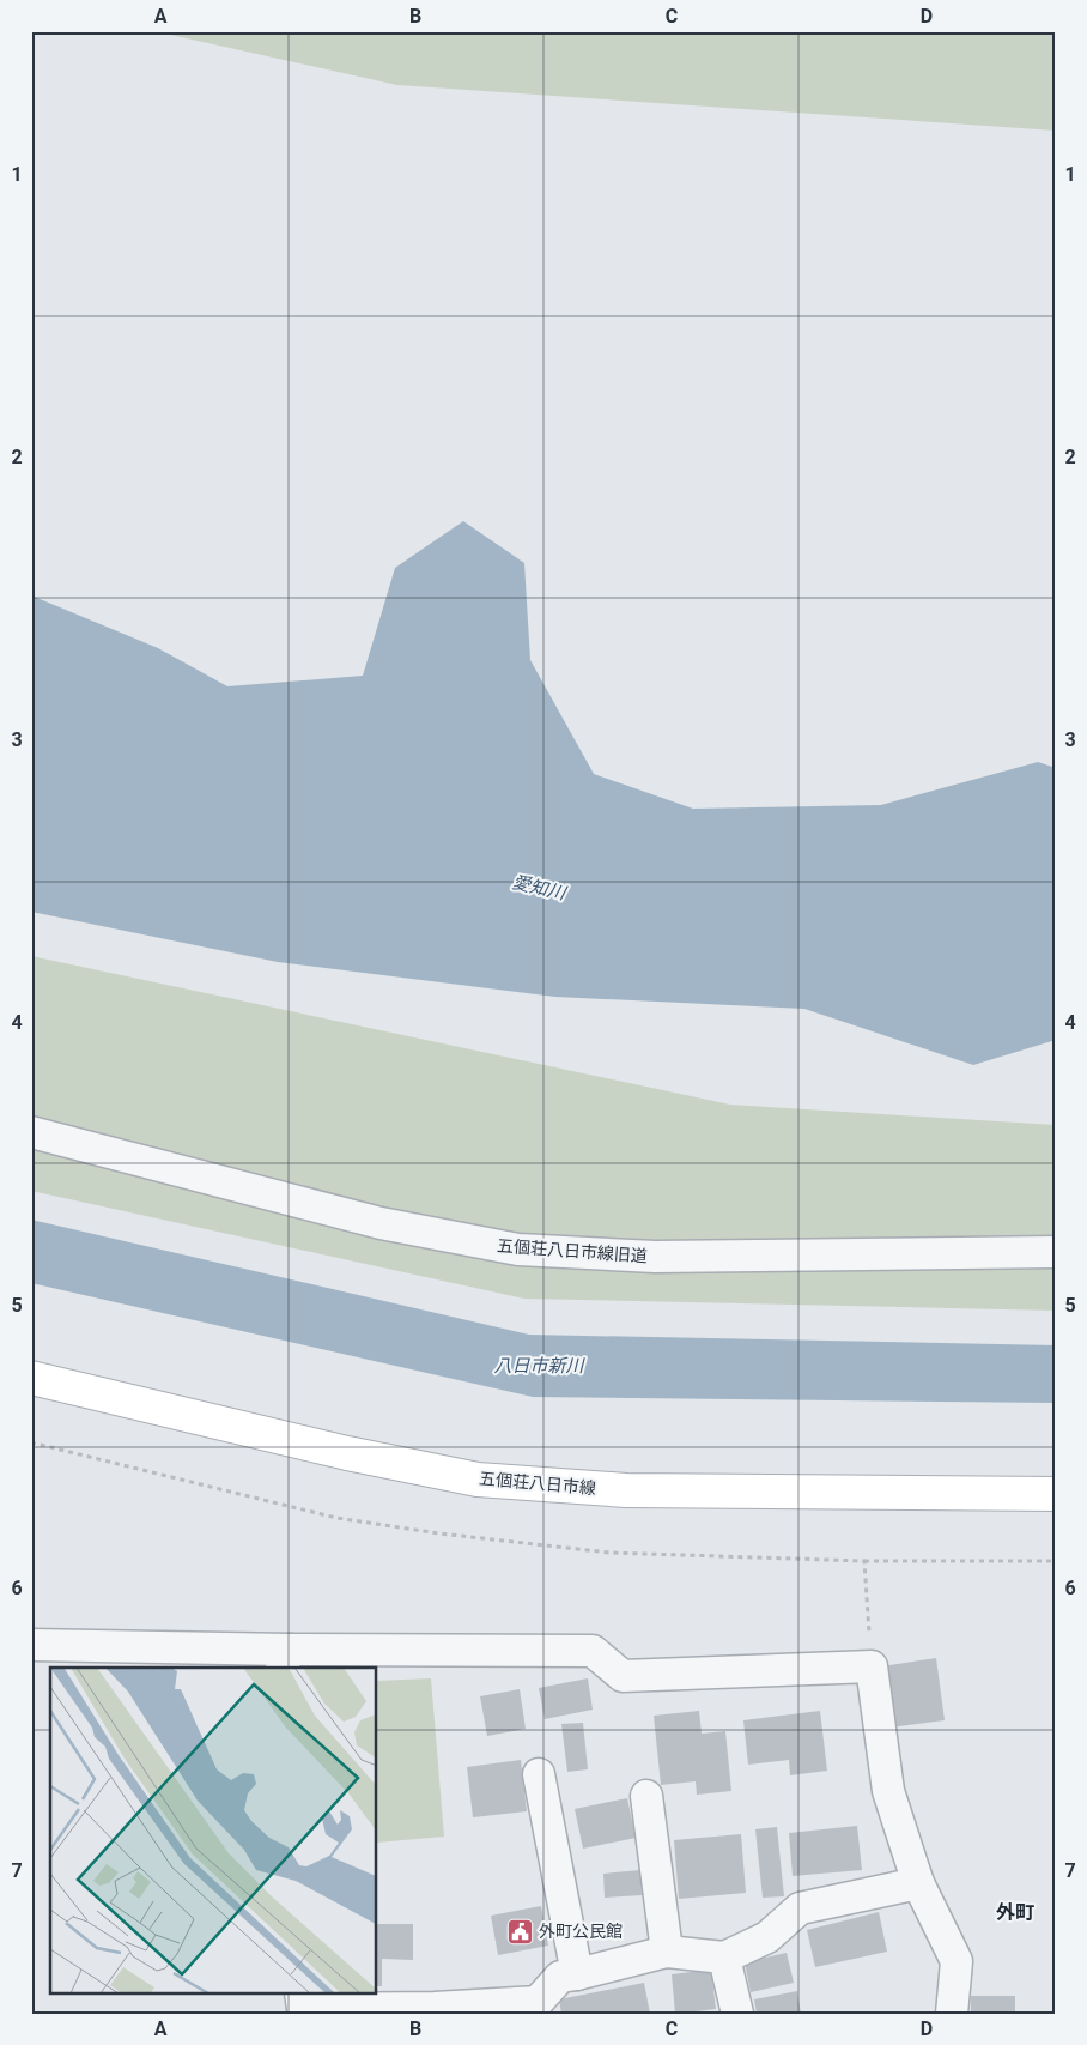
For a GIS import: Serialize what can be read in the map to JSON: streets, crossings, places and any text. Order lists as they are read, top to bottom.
{
  "streets": {
    "main road": ["五個荘八日市線"],
    "street": ["五個荘八日市線旧道"]
  },
  "districts": ["外町"],
  "water": ["愛知川", "八日市新川"],
  "places": {
    "public building": ["外町公民館"]
  },
  "grid": {
    "columns": [
      "A",
      "B",
      "C",
      "D"
    ],
    "rows": [
      "1",
      "2",
      "3",
      "4",
      "5",
      "6",
      "7"
    ]
  }
}
